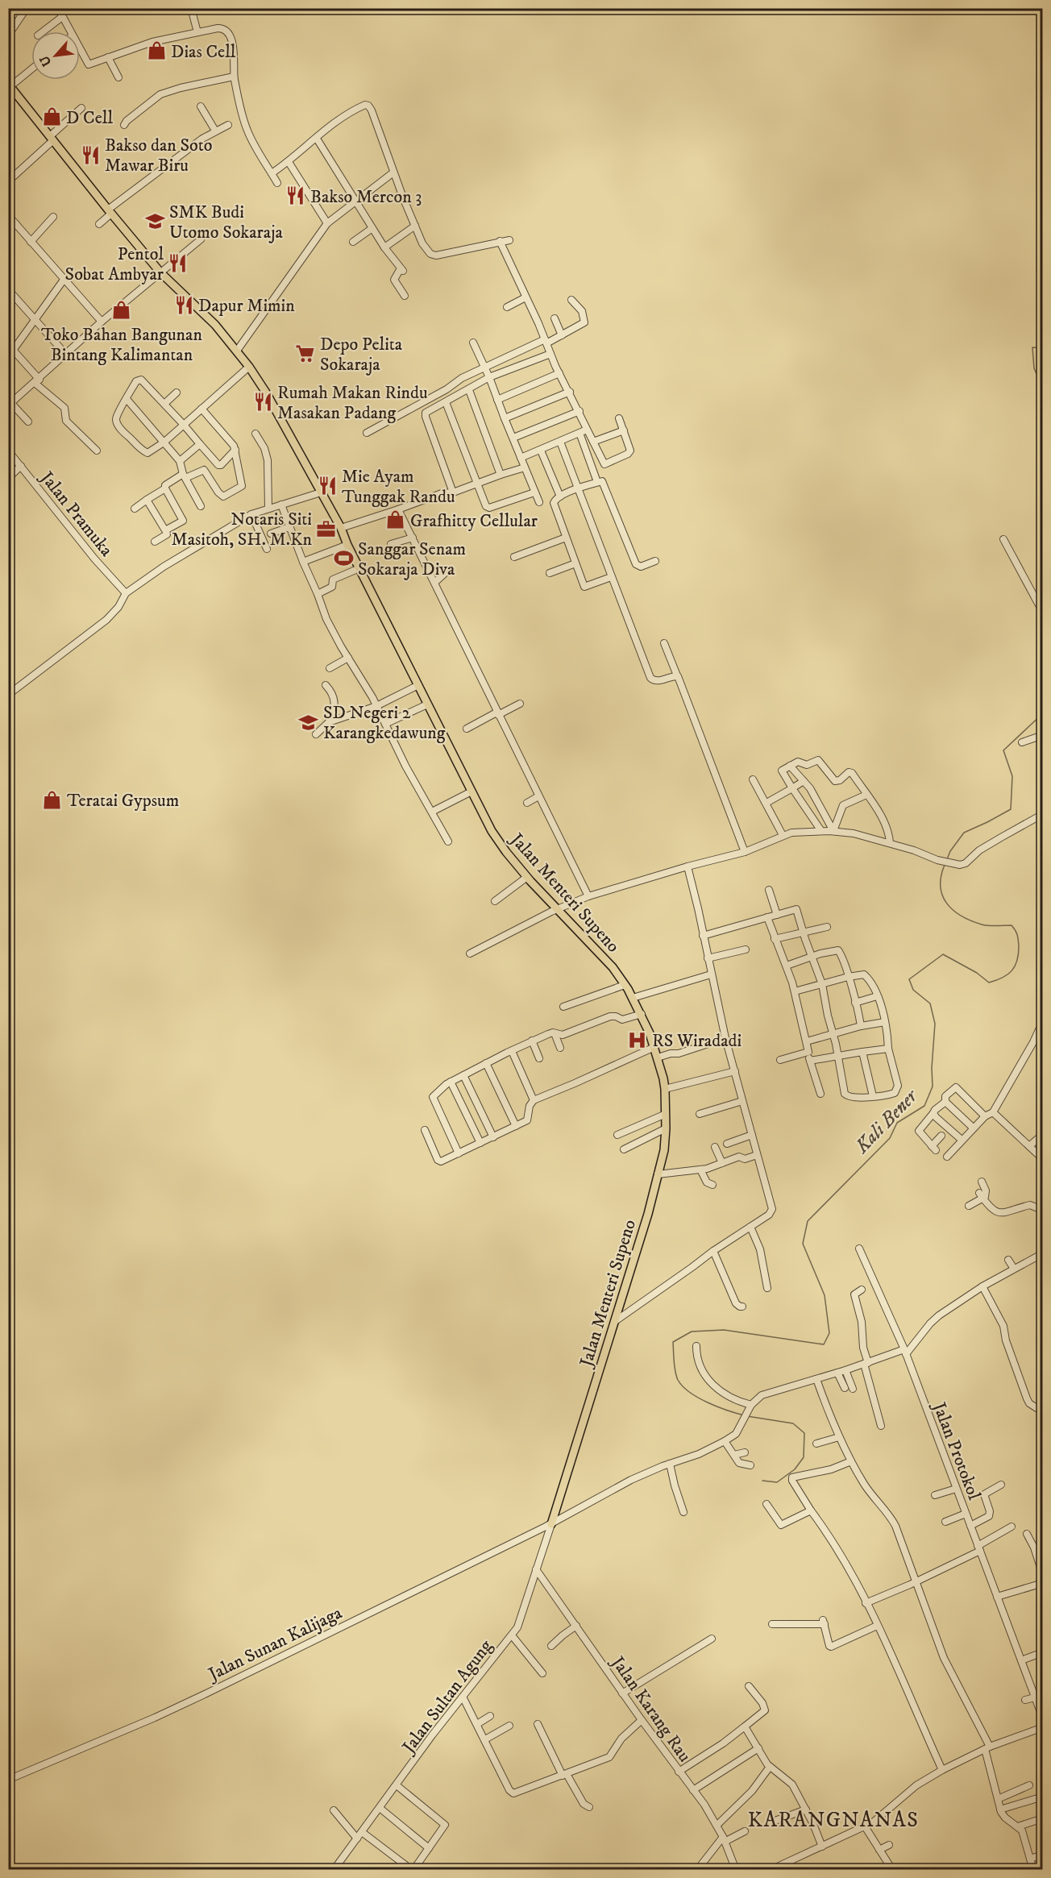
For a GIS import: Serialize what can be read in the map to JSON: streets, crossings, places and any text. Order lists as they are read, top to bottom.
{
  "streets": {
    "main road": ["Jalan Menteri Supeno"],
    "street": [
      "Jalan Pramuka",
      "Jalan Protokol",
      "Jalan Sunan Kalijaga",
      "Jalan Sultan Agung",
      "Jalan Karang Rau"
    ]
  },
  "crossings": [
    ["Jalan Menteri Supeno", "Jalan Sunan Kalijaga"],
    ["Jalan Menteri Supeno", "Jalan Sultan Agung"],
    ["Jalan Sunan Kalijaga", "Jalan Sultan Agung"],
    ["Jalan Sultan Agung", "Jalan Karang Rau"]
  ],
  "districts": ["KARANGNANAS"],
  "water": ["Kali Bener"],
  "places": {
    "shop": [
      "Dias Cell",
      "D Cell",
      "Toko Bahan Bangunan Bintang Kalimantan",
      "Grafhitty Cellular",
      "Teratai Gypsum"
    ],
    "restaurant": [
      "Bakso dan Soto Mawar Biru",
      "Bakso Mercon 3",
      "Pentol Sobat Ambyar",
      "Dapur Mimin",
      "Rumah Makan Rindu Masakan Padang",
      "Mie Ayam Tunggak Randu"
    ],
    "school or university": ["SMK Budi Utomo Sokaraja", "SD Negeri 2 Karangkedawung"],
    "supermarket": ["Depo Pelita Sokaraja"],
    "office": ["Notaris Siti Masitoh, SH. M.Kn"],
    "sports": ["Sanggar Senam Sokaraja Diva"],
    "hospital": ["RS Wiradadi"]
  },
  "north": "bottom left"
}
